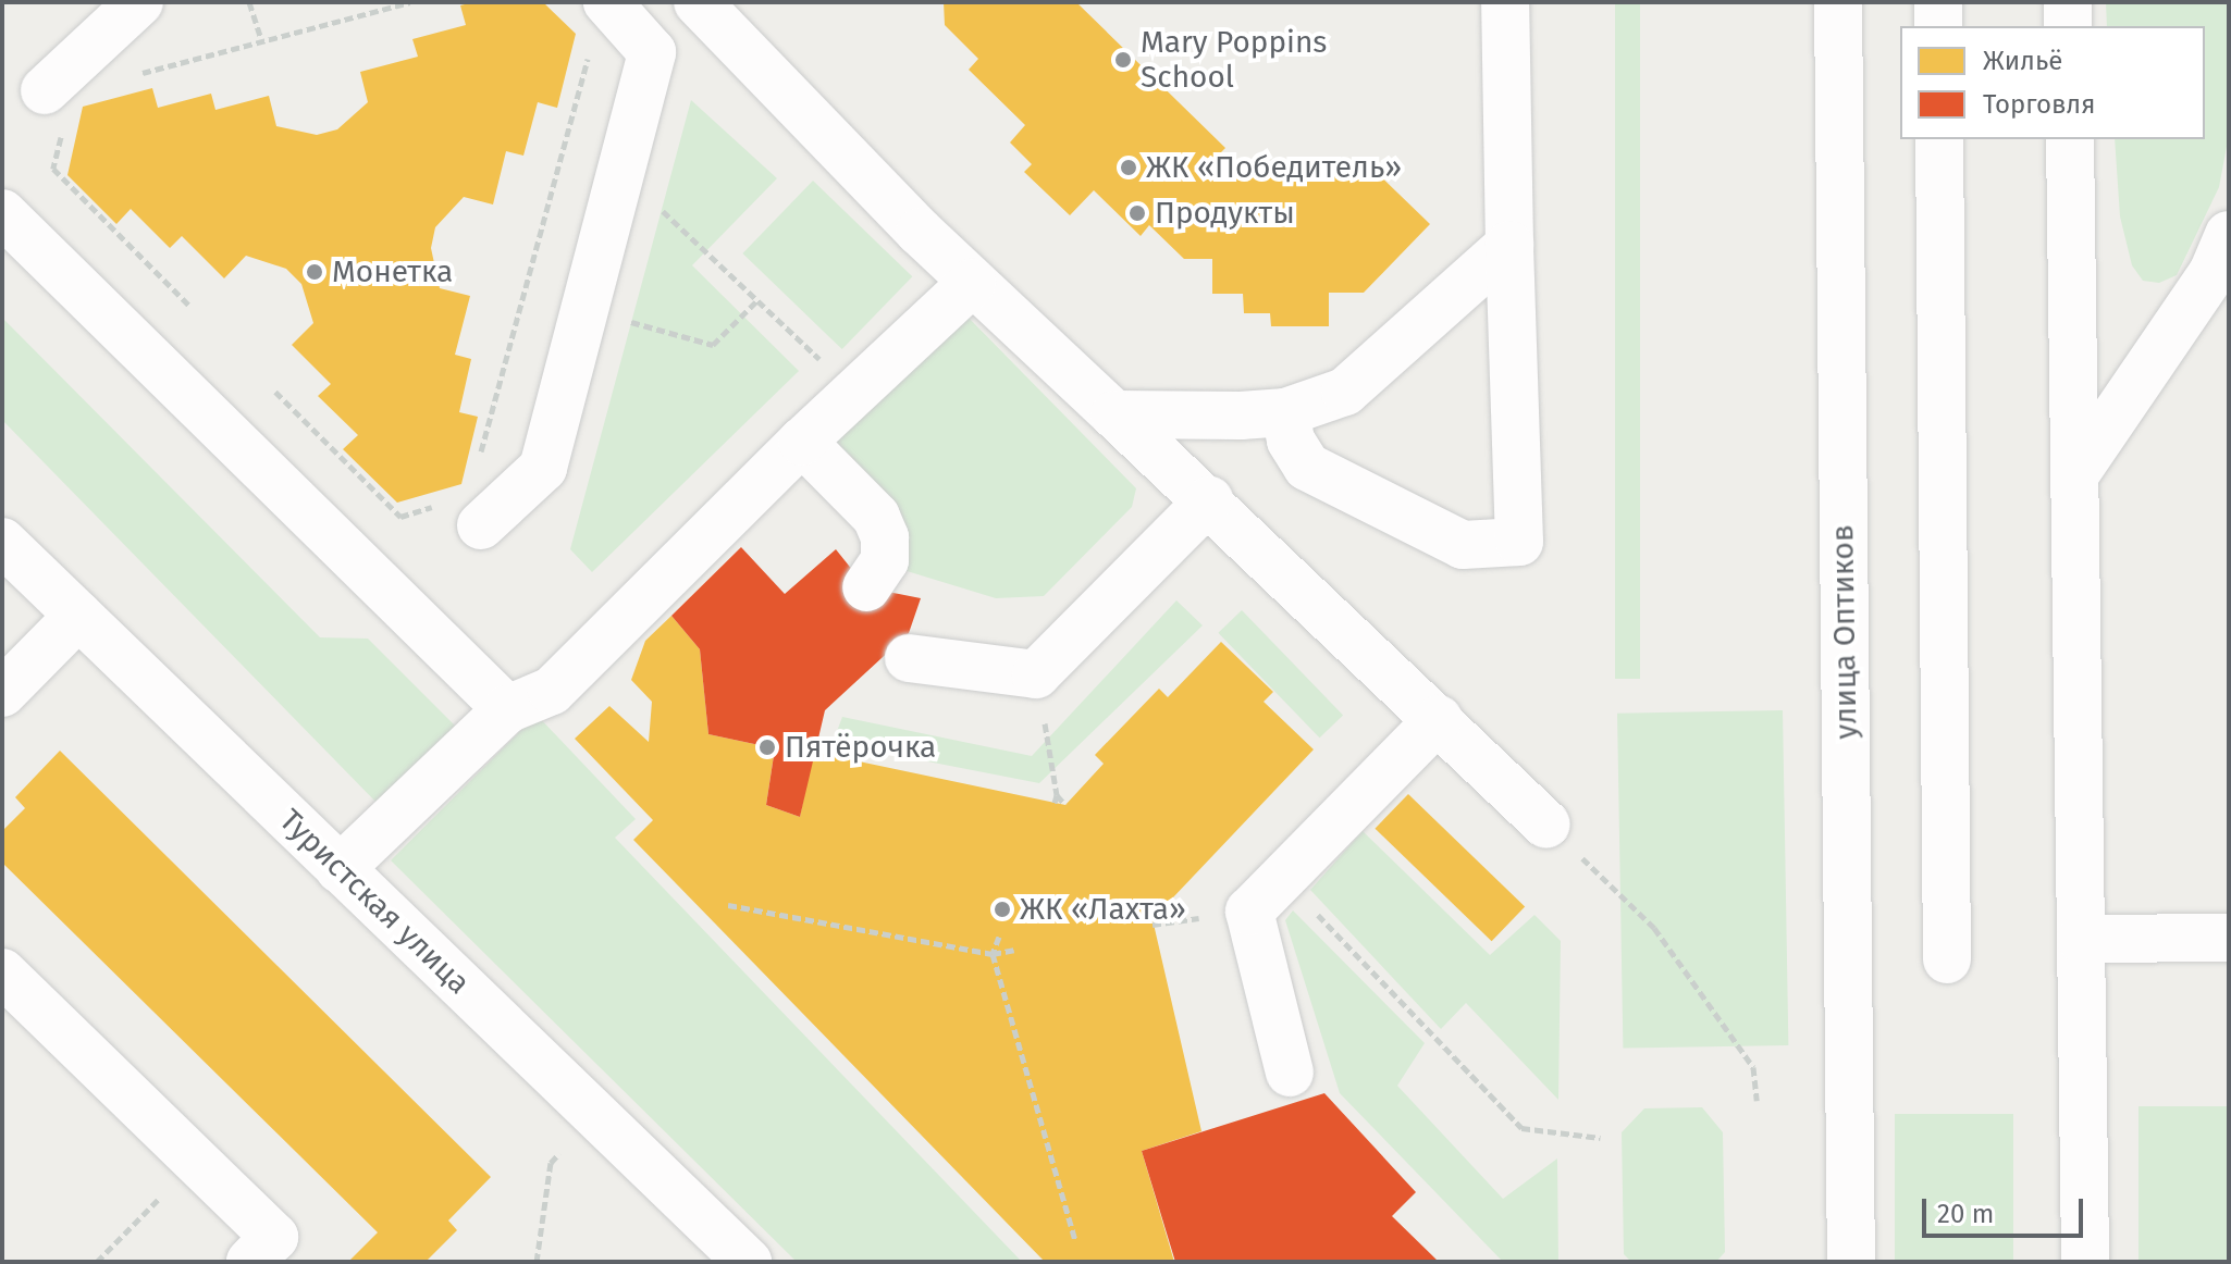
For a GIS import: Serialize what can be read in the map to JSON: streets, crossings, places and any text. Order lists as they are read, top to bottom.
{
  "streets": {
    "street": ["улица Оптиков", "Туристская улица"]
  },
  "places": [
    "Mary Poppins School",
    "ЖК «Победитель»",
    "Продукты",
    "Монетка",
    "Пятёрочка",
    "ЖК «Лахта»"
  ],
  "legend": ["Жильё", "Торговля"],
  "scale_bar": "20 m"
}
